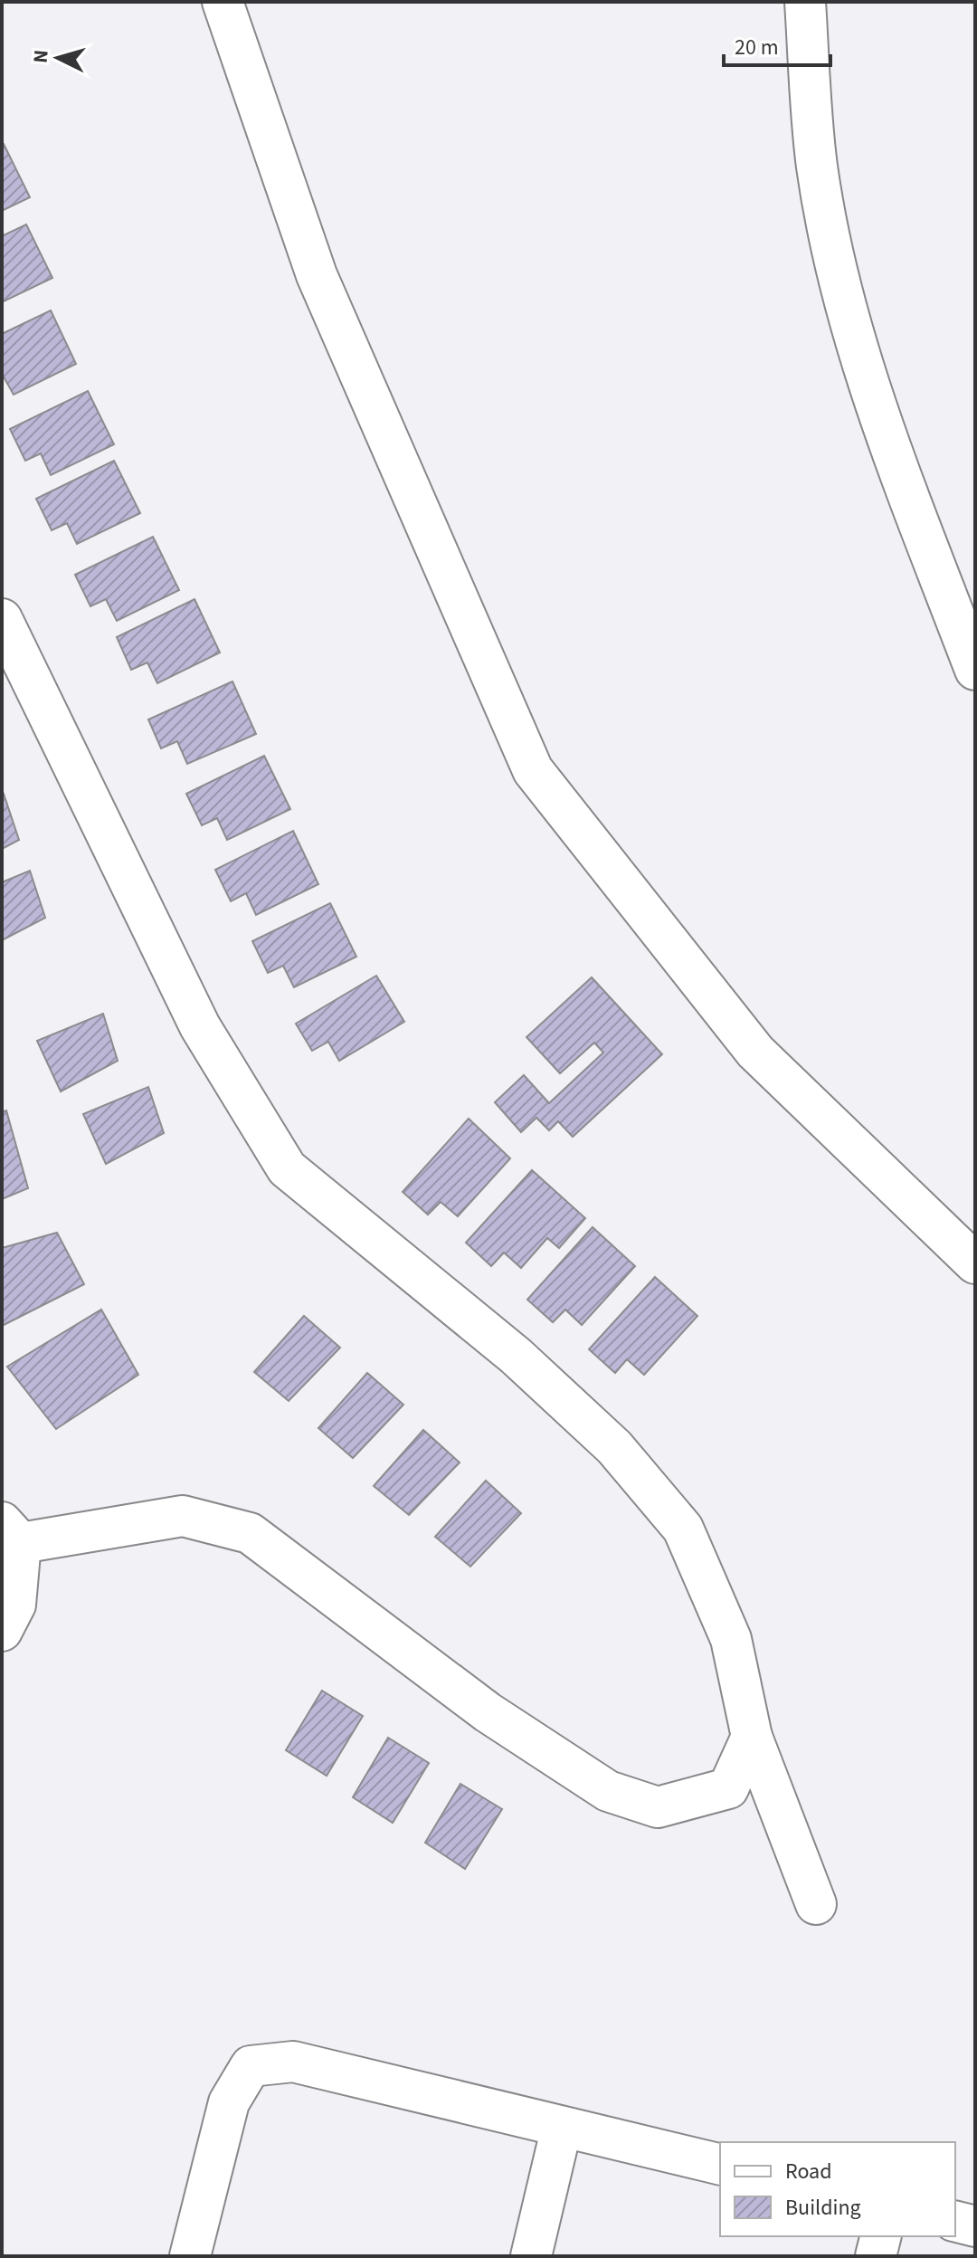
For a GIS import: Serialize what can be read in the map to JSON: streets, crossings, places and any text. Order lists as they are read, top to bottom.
{
  "legend": ["Road", "Building"],
  "scale_bar": "20 m",
  "north": "left"
}
